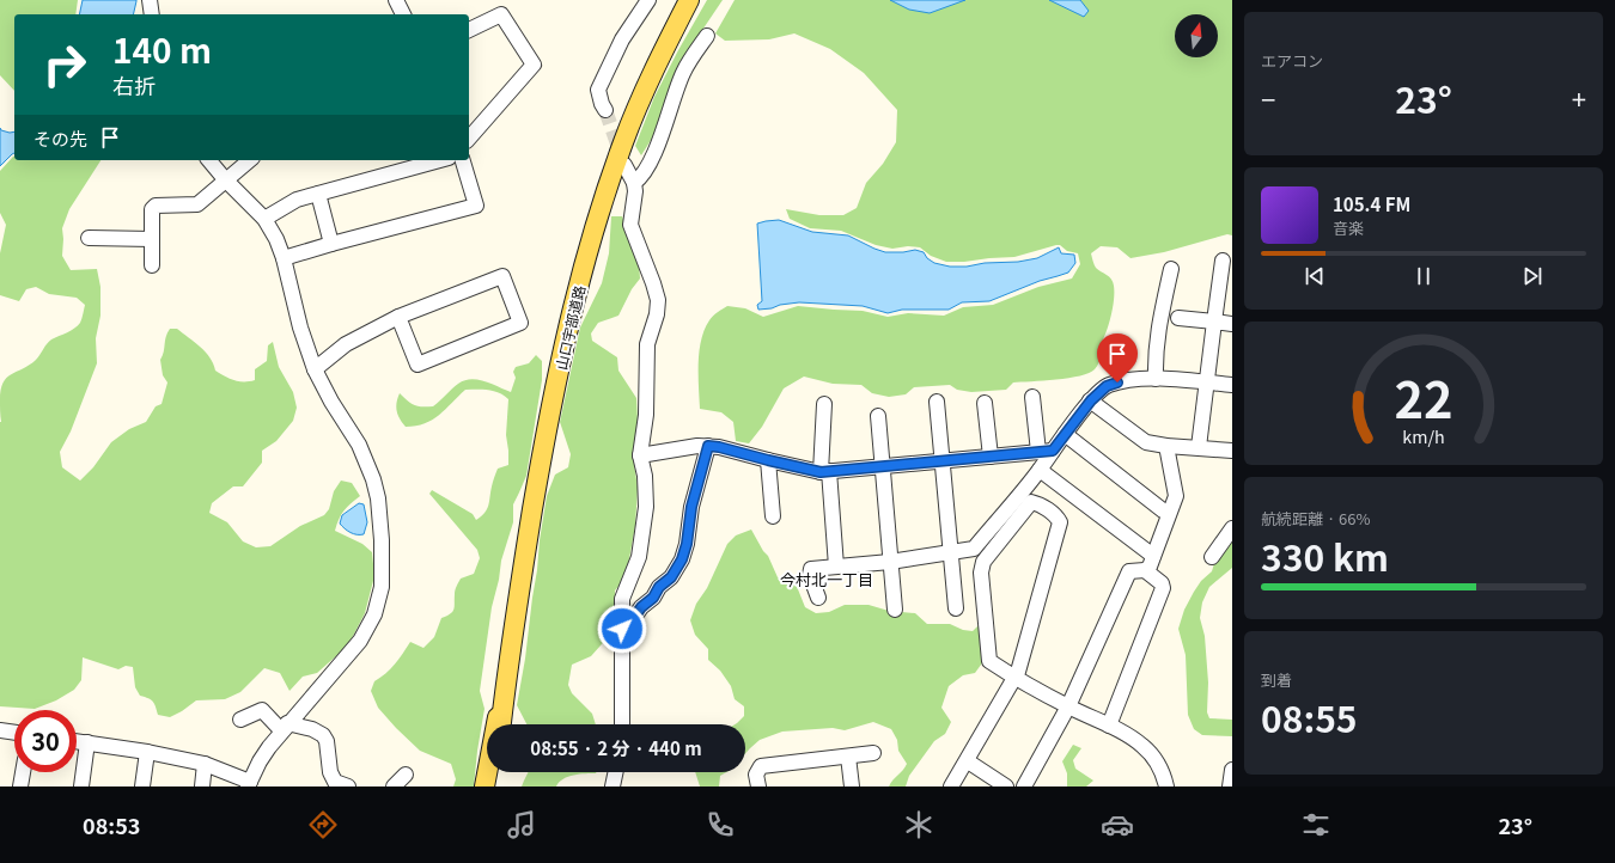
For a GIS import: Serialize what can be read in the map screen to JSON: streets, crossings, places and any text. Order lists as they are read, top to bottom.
{
  "streets": {
    "main road": ["山口宇部道路"]
  },
  "districts": ["今村北一丁目"],
  "north": "top",
  "page": {
    "tile": [
      "エアコン",
      ["航続距離 · 66%", "330 km"],
      ["到着", "08:55"]
    ],
    "turn": ["140 m", "右折"],
    "heat": ["−", "23°", "+"],
    "then": "その先",
    "song": ["105.4 FM", "音楽"],
    "limit": "30",
    "trip": "08:55 · 2 分 · 440 m",
    "tabs": ["08:53", "23°"],
    "gauge": ["22", "km/h"]
  }
}
